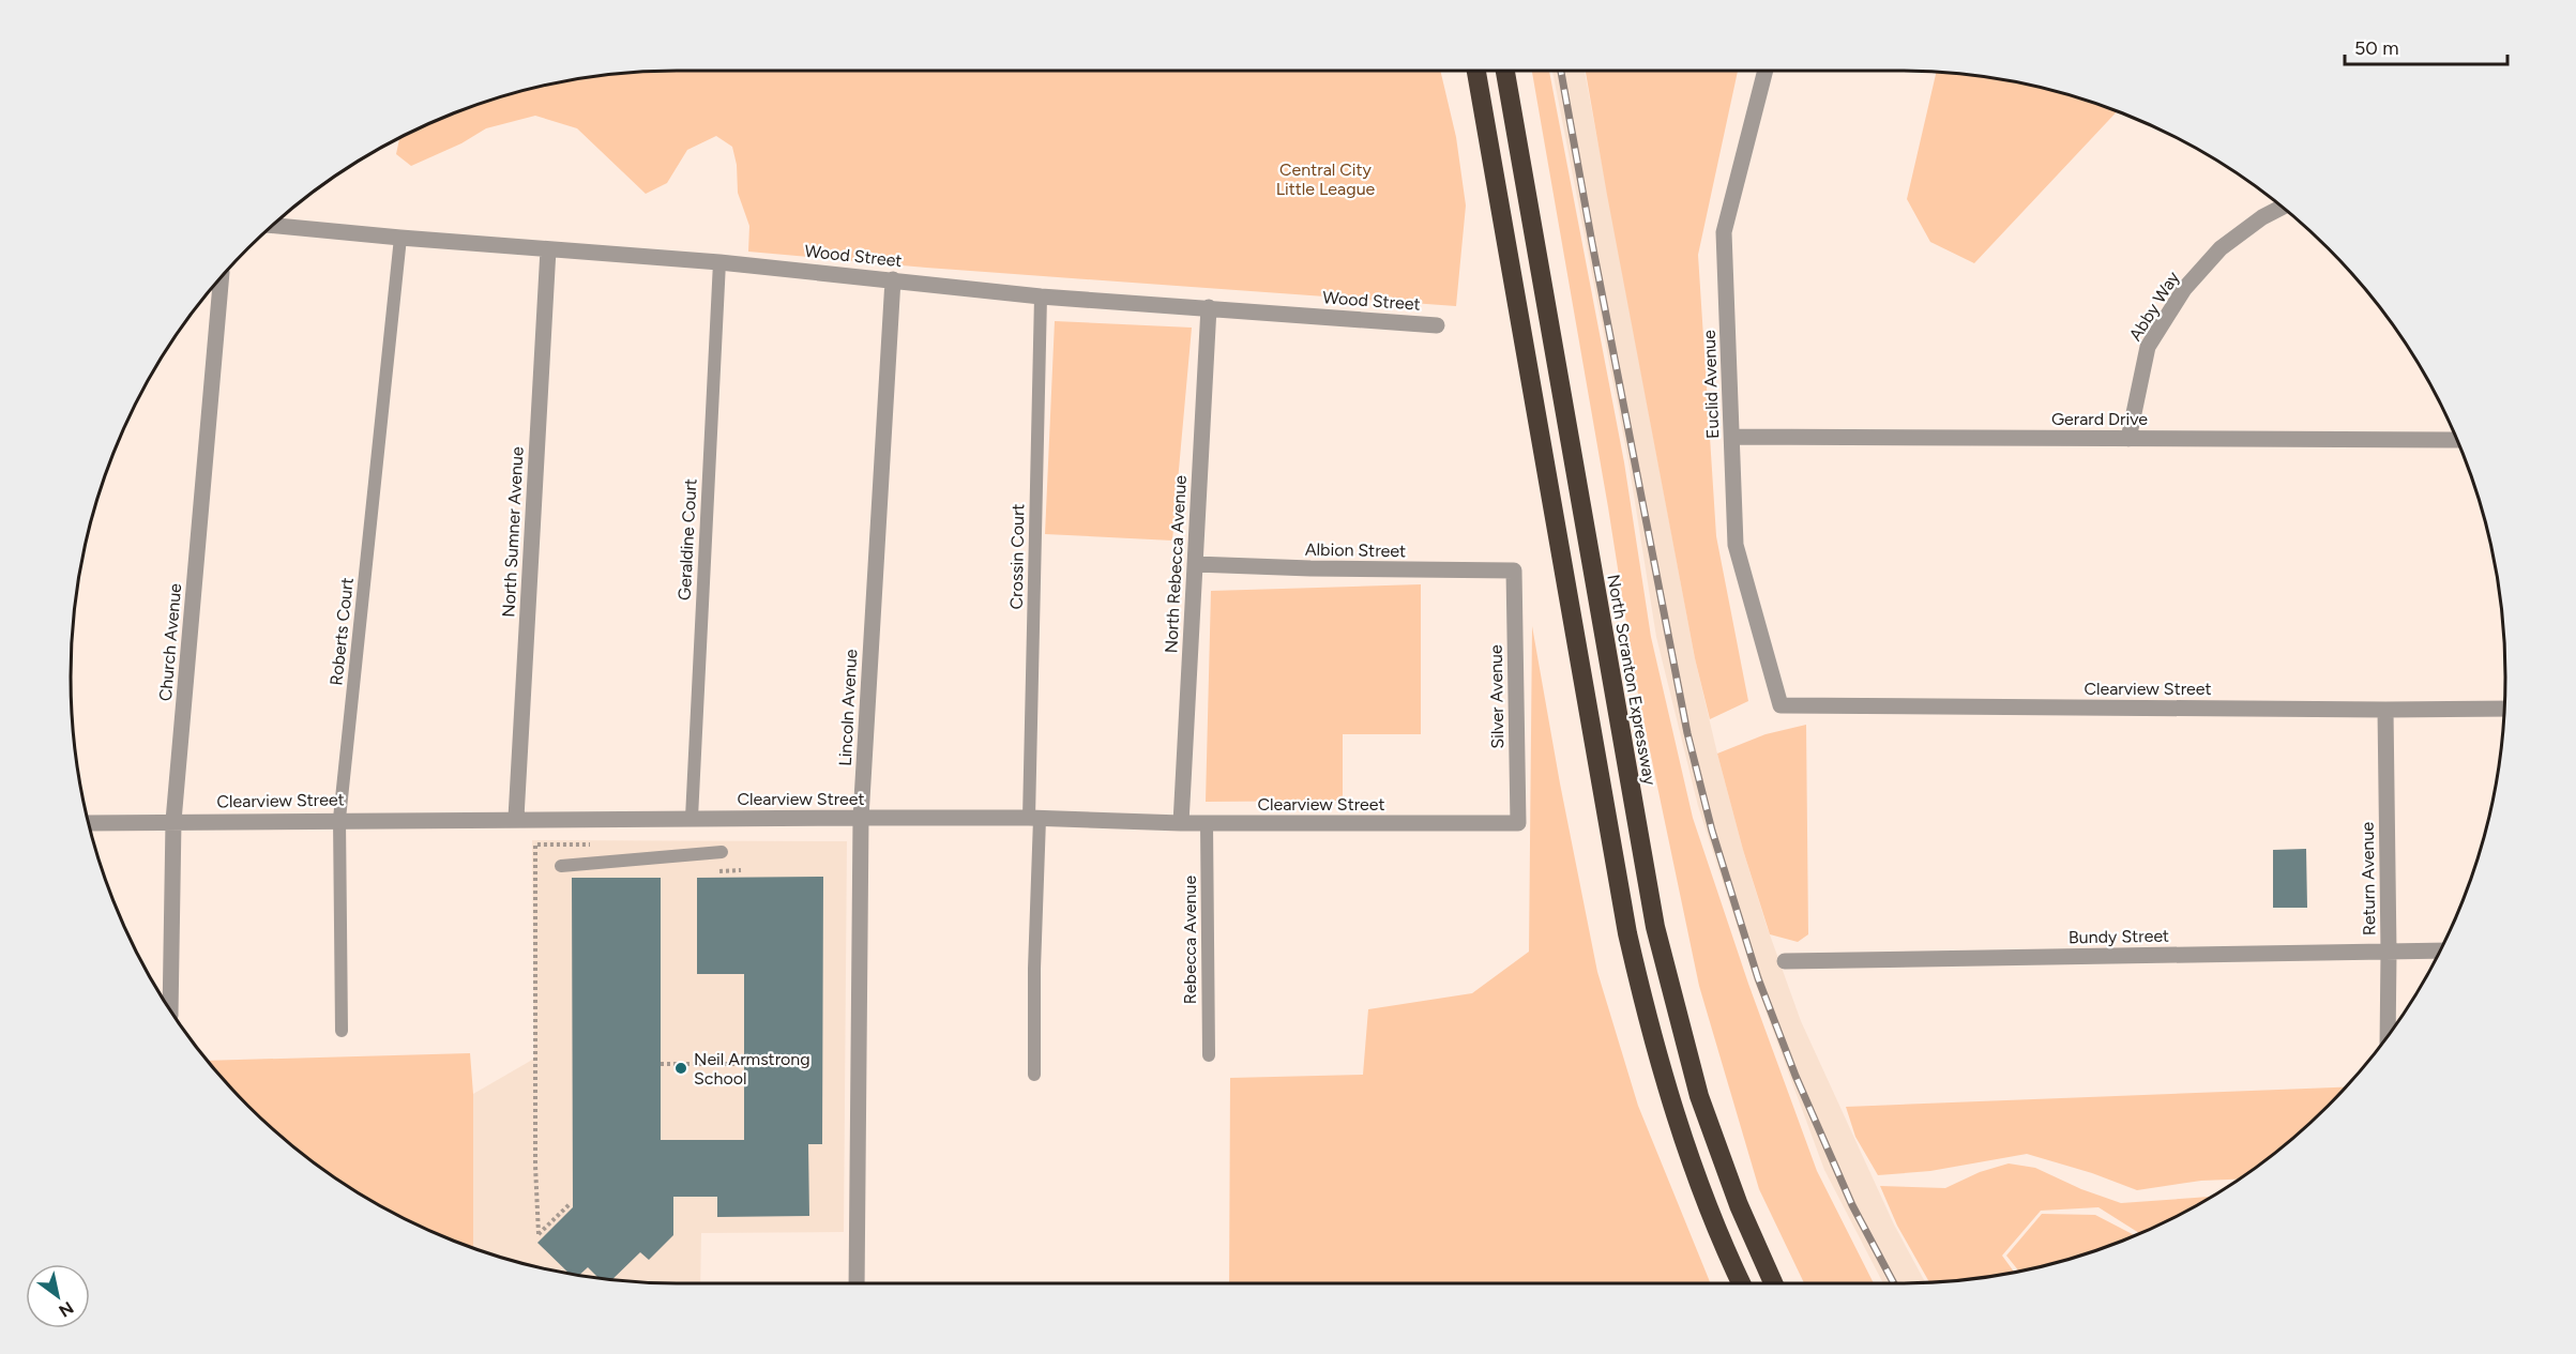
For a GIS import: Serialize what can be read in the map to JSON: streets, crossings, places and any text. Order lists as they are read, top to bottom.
{
  "streets": {
    "highway": ["North Scranton Expressway"],
    "street": [
      "Wood Street",
      "Abby Way",
      "Euclid Avenue",
      "Gerard Drive",
      "North Sumner Avenue",
      "Albion Street",
      "North Rebecca Avenue",
      "Church Avenue",
      "Clearview Street",
      "Silver Avenue",
      "Lincoln Avenue",
      "Return Avenue",
      "Bundy Street"
    ],
    "lane": [
      "Geraldine Court",
      "Crossin Court",
      "Roberts Court",
      "Rebecca Avenue"
    ]
  },
  "crossings": [
    ["Wood Street", "North Sumner Avenue"],
    ["Wood Street", "Geraldine Court"],
    ["Wood Street", "Crossin Court"],
    ["Wood Street", "North Rebecca Avenue"],
    ["Wood Street", "Roberts Court"],
    ["Wood Street", "Lincoln Avenue"],
    ["Abby Way", "Gerard Drive"],
    ["Euclid Avenue", "Gerard Drive"],
    ["Euclid Avenue", "Clearview Street"],
    ["North Sumner Avenue", "Clearview Street"],
    ["Geraldine Court", "Clearview Street"],
    ["Albion Street", "North Rebecca Avenue"],
    ["Albion Street", "Silver Avenue"],
    ["Crossin Court", "Clearview Street"],
    ["North Rebecca Avenue", "Clearview Street"],
    ["Roberts Court", "Clearview Street"],
    ["Church Avenue", "Clearview Street"],
    ["Clearview Street", "Silver Avenue"],
    ["Clearview Street", "Lincoln Avenue"],
    ["Clearview Street", "Return Avenue"],
    ["Clearview Street", "Rebecca Avenue"],
    ["Return Avenue", "Bundy Street"]
  ],
  "parks": ["Central City Little League"],
  "places": ["Neil Armstrong School"],
  "scale_bar": "50 m",
  "north": "bottom right"
}
